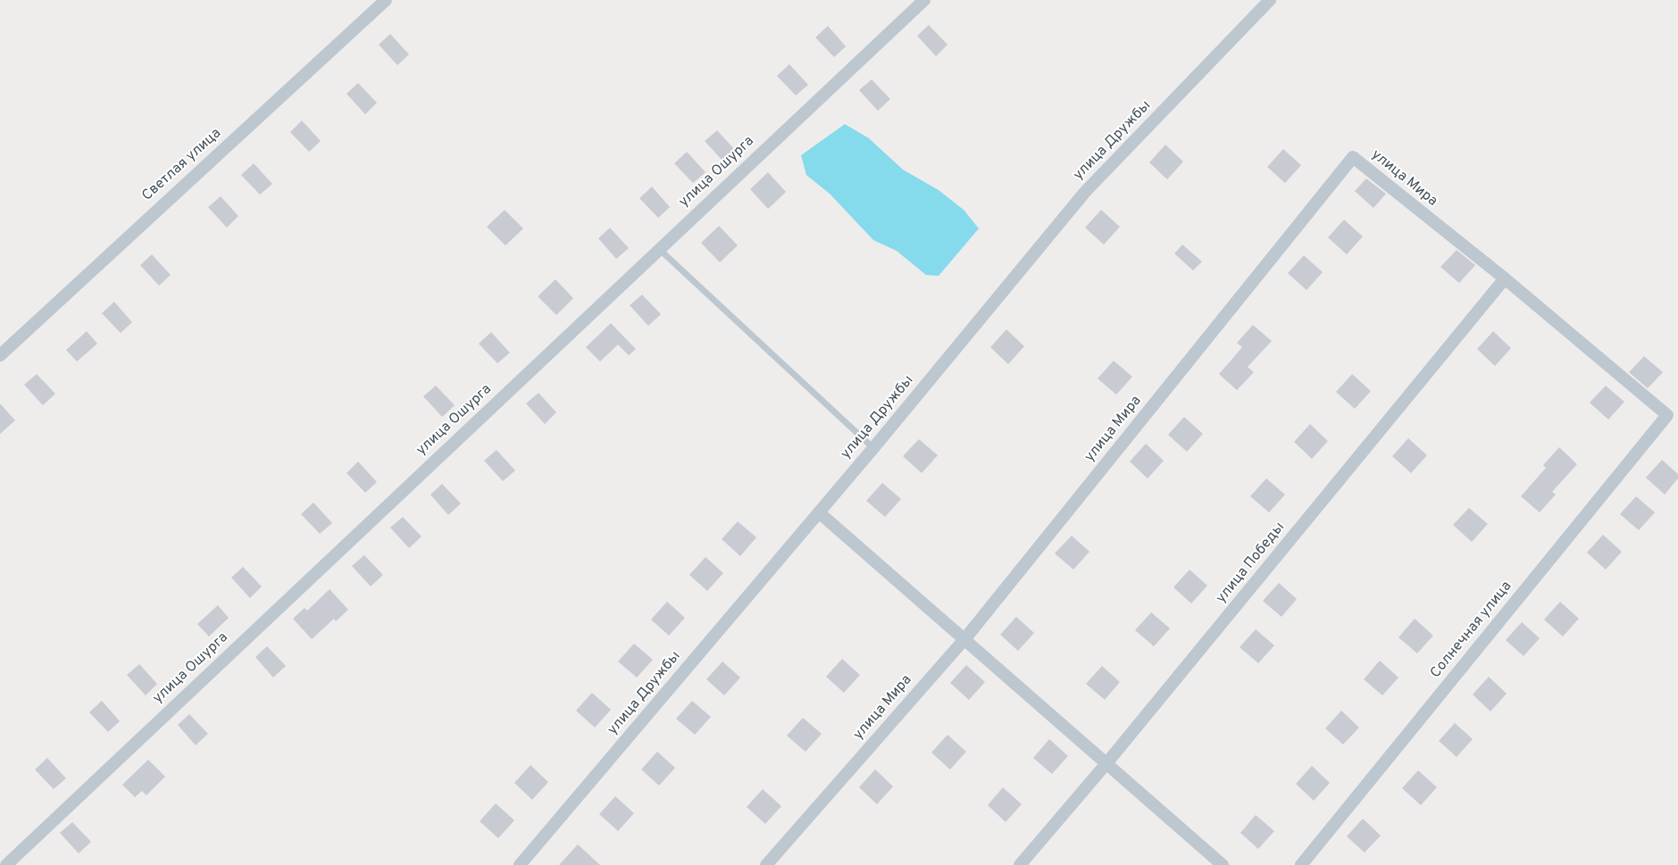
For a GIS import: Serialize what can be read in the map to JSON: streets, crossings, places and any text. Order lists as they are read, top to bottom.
{
  "streets": {
    "street": [
      "улица Дружбы",
      "Светлая улица",
      "улица Ошурга",
      "улица Мира",
      "улица Победы",
      "Солнечная улица"
    ]
  },
  "crossings": [
    ["улица Мира", "улица Победы"],
    ["улица Мира", "Солнечная улица"],
    ["улица Победы", "Солнечная улица"]
  ]
}
